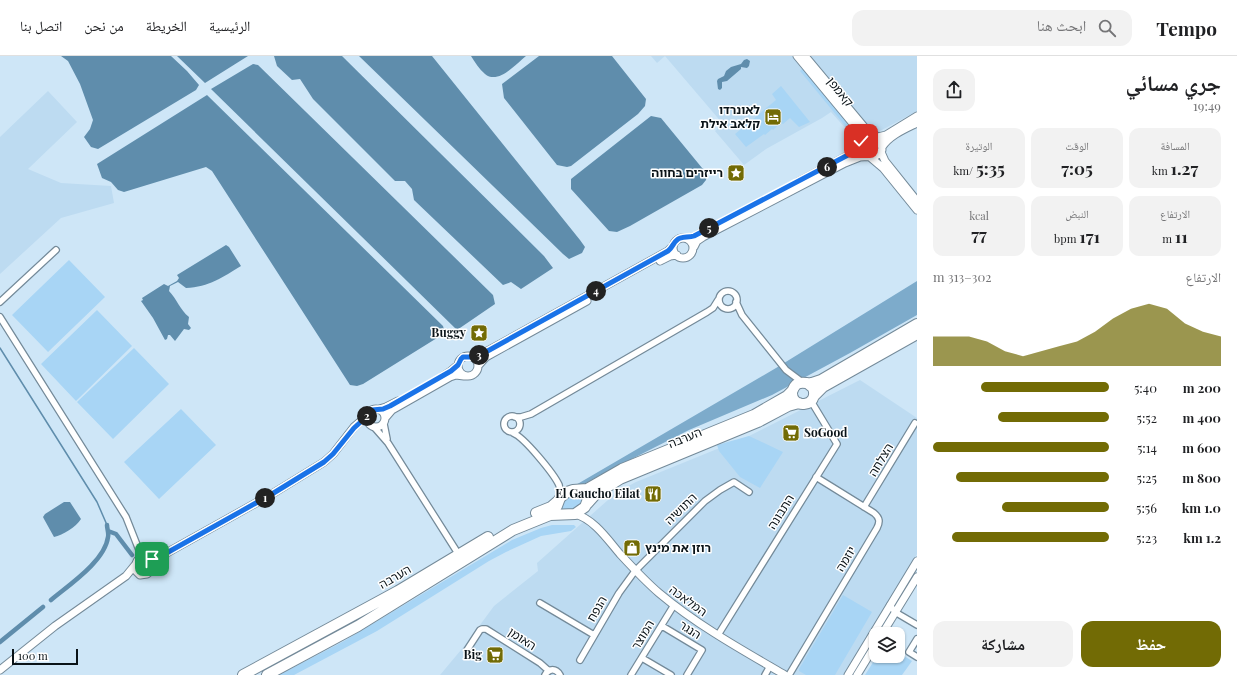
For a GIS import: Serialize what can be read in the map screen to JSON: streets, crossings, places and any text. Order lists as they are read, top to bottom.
{
  "streets": {
    "highway": ["הערבה"],
    "street": [
      "קאמפן",
      "הצלחה",
      "התושיה",
      "התבונה",
      "יוזמה",
      "המלאכה",
      "הנפח",
      "הנגר",
      "המוצר",
      "האומן"
    ]
  },
  "crossings": [
    ["הערבה", "התבונה"],
    ["הערבה", "המלאכה"],
    ["הצלחה", "יוזמה"],
    ["התושיה", "המלאכה"],
    ["התושיה", "הנפח"],
    ["התבונה", "יוזמה"],
    ["התבונה", "המלאכה"],
    ["המלאכה", "הנפח"],
    ["המלאכה", "המוצר"],
    ["הנגר", "המוצר"]
  ],
  "places": {
    "hotel": ["לאונרדו קלאב אילת"],
    "place": ["רייזרים בחווה", "Buggy"],
    "supermarket": ["SoGood", "Big"],
    "restaurant": ["El Gaucho Eilat"],
    "shop": ["רוזן את מינץ"]
  },
  "scale_bar": "100 m",
  "page": {
    "header": "Tempo",
    "search": "ابحث هنا",
    "nav": [
      "الرئيسية",
      "الخريطة",
      "من نحن",
      "اتصل بنا"
    ],
    "heading": ["جري مسائي", "19:49"],
    "stats": [
      ["المسافة", "1.27 km"],
      ["الوقت", "7:05"],
      ["الوتيرة", "5:35 /km"],
      ["الارتفاع", "11 m"],
      ["النبض", "171 bpm"],
      ["kcal", "77"]
    ],
    "pins": [
      "6",
      "5",
      "4",
      "3",
      "2",
      "1"
    ],
    "chart": ["الارتفاع", "302–313 m"],
    "list": [
      {
        "name": "200 m",
        "note": "5:40"
      },
      {
        "name": "400 m",
        "note": "5:52"
      },
      {
        "name": "600 m",
        "note": "5:14"
      },
      {
        "name": "800 m",
        "note": "5:25"
      },
      {
        "name": "1.0 km",
        "note": "5:56"
      },
      {
        "name": "1.2 km",
        "note": "5:23"
      }
    ],
    "buttons": ["حفظ", "مشاركة"],
    "scale": "100 m"
  }
}
